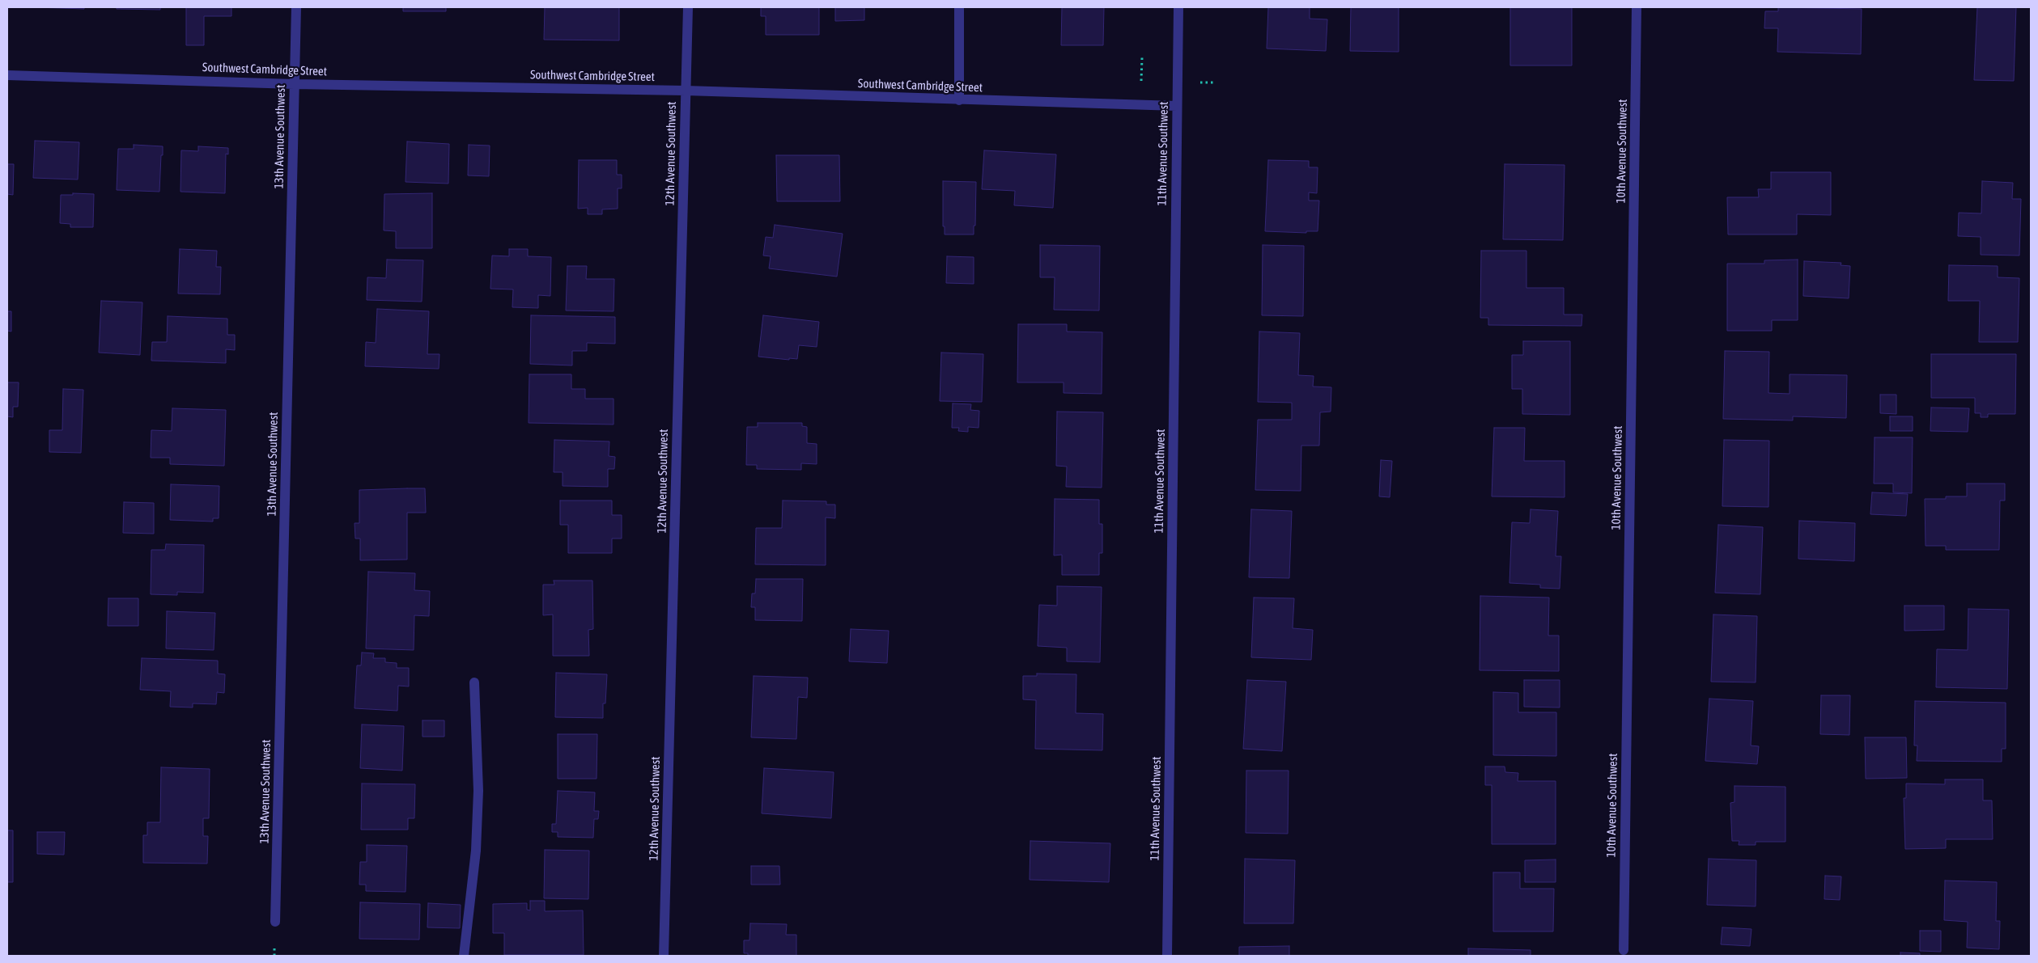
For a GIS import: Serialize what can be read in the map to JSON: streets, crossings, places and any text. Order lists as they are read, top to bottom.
{
  "streets": {
    "street": [
      "Southwest Cambridge Street",
      "13th Avenue Southwest",
      "10th Avenue Southwest",
      "12th Avenue Southwest",
      "11th Avenue Southwest"
    ]
  },
  "crossings": [
    ["Southwest Cambridge Street", "13th Avenue Southwest"],
    ["Southwest Cambridge Street", "12th Avenue Southwest"],
    ["Southwest Cambridge Street", "11th Avenue Southwest"]
  ]
}
